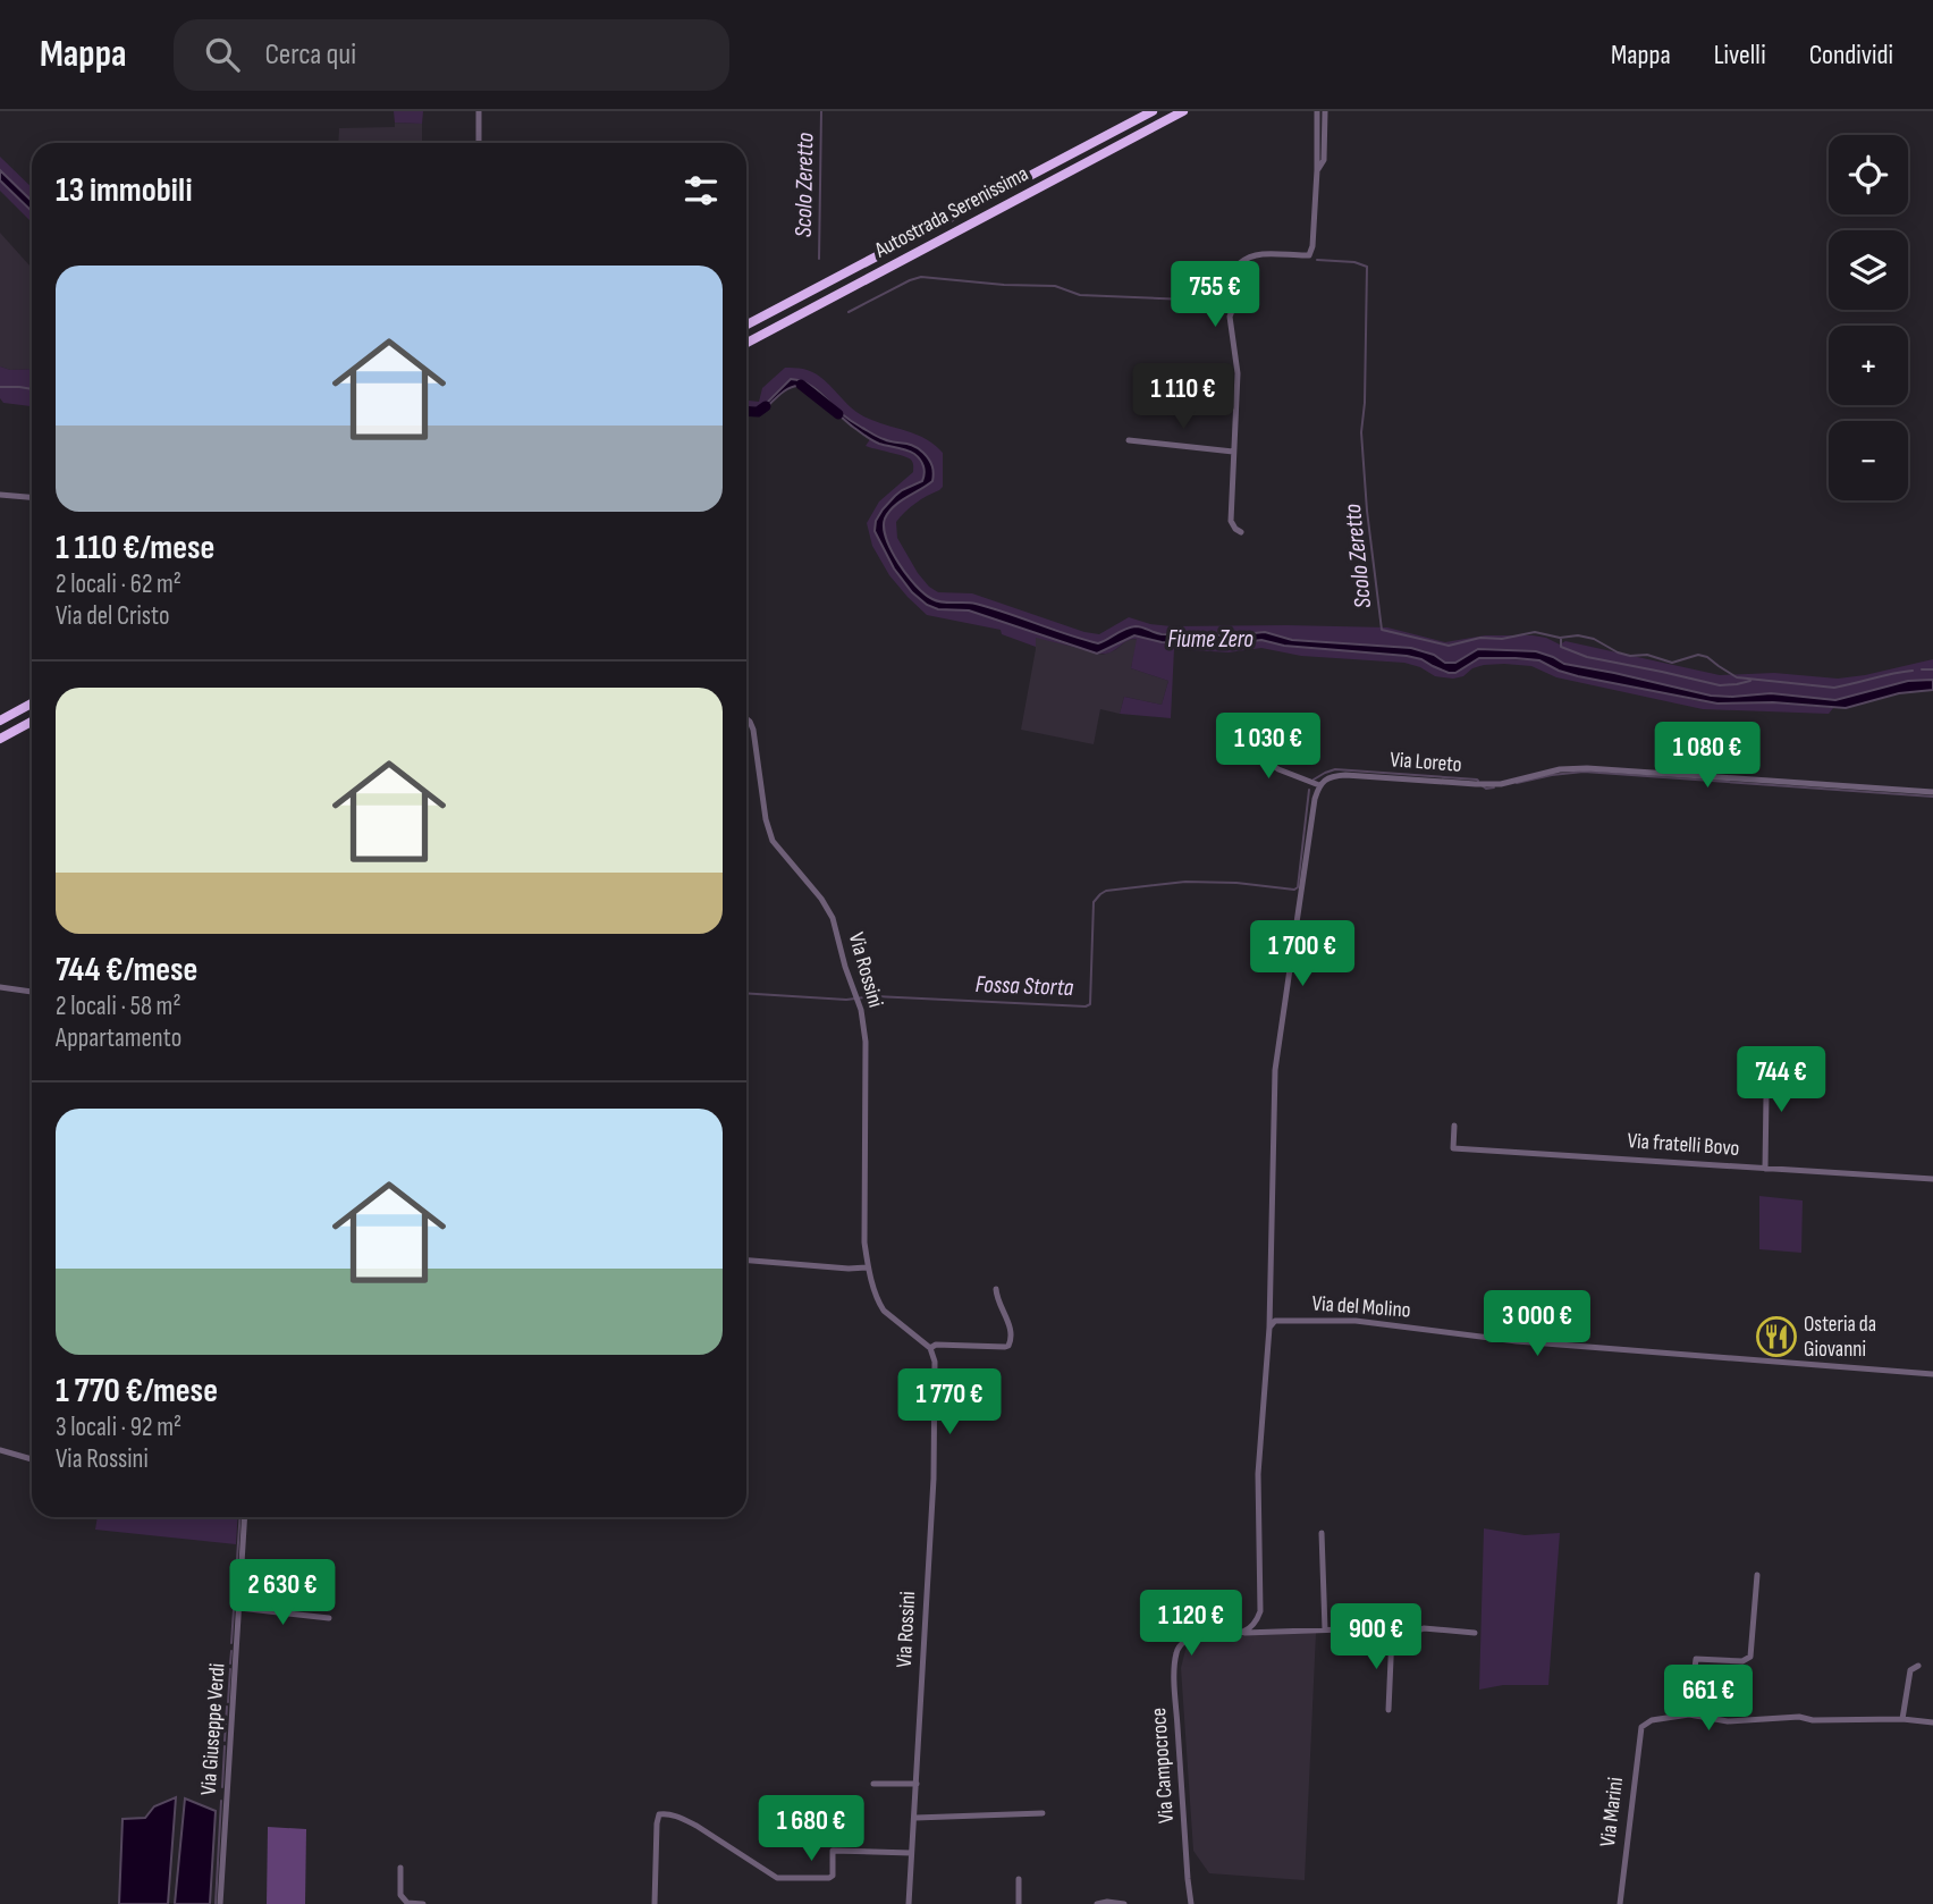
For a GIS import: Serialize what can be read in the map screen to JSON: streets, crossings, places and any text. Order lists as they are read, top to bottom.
{
  "streets": {
    "highway": ["Autostrada Serenissima"],
    "street": [
      "Via Loreto",
      "Via Rossini",
      "Via fratelli Bovo",
      "Via del Molino",
      "Via Giuseppe Verdi",
      "Via Campocroce",
      "Via Marini"
    ]
  },
  "water": ["Scolo Zeretto", "Fiume Zero", "Fossa Storta"],
  "places": {
    "restaurant": ["Osteria da Giovanni"]
  },
  "page": {
    "header": "Mappa",
    "search": "Cerca qui",
    "nav": ["Mappa", "Livelli", "Condividi"],
    "map_buttons": ["+", "−"],
    "heading": "13 immobili",
    "list": [
      {
        "name": "1 110 €/mese",
        "note": "2 locali · 62 m² · Via del Cristo"
      },
      {
        "name": "744 €/mese",
        "note": "2 locali · 58 m² · Appartamento"
      },
      {
        "name": "1 770 €/mese",
        "note": "3 locali · 92 m² · Via Rossini"
      }
    ],
    "price": [
      "755 €",
      "1 110 €",
      "1 030 €",
      "1 080 €",
      "1 700 €",
      "744 €",
      "3 000 €",
      "1 770 €",
      "2 630 €",
      "1 120 €",
      "900 €",
      "661 €",
      "1 680 €"
    ]
  }
}
